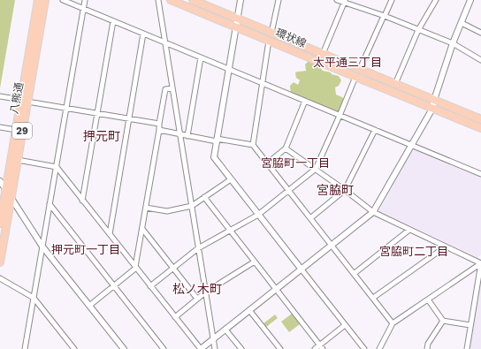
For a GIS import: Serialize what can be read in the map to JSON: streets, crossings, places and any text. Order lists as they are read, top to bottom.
{
  "streets": {
    "main road": ["環状線", "八熊通", "29"]
  },
  "districts": [
    "太平通三丁目",
    "押元町",
    "宮脇町一丁目",
    "宮脇町",
    "押元町一丁目",
    "宮脇町二丁目",
    "松ノ木町"
  ]
}
